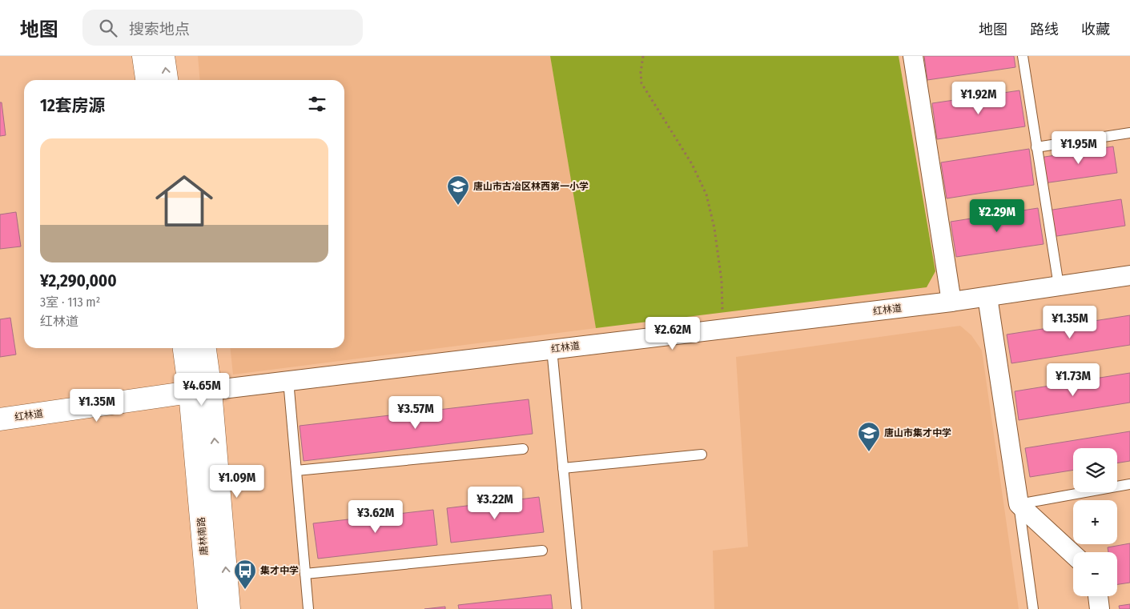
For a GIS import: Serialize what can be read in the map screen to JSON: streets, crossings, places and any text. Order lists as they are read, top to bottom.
{
  "streets": {
    "main road": ["红林道", "唐林南路"]
  },
  "crossings": [
    ["红林道", "唐林南路"]
  ],
  "places": {
    "school or university": ["唐山市古冶区林西第一小学", "唐山市集才中学"],
    "bus stop": ["集才中学"]
  },
  "page": {
    "header": "地图",
    "search": "搜索地点",
    "nav": ["地图", "路线", "收藏"],
    "heading": "12套房源",
    "price": [
      "¥1.92M",
      "¥1.95M",
      "¥2.29M",
      "¥1.35M",
      "¥2.62M",
      "¥1.73M",
      "¥4.65M",
      "¥1.35M",
      "¥3.57M",
      "¥1.09M",
      "¥3.22M",
      "¥3.62M"
    ],
    "list": [
      {
        "name": "¥2,290,000",
        "note": "3室 · 113 m² · 红林道"
      }
    ],
    "map_buttons": ["+", "−"]
  }
}
